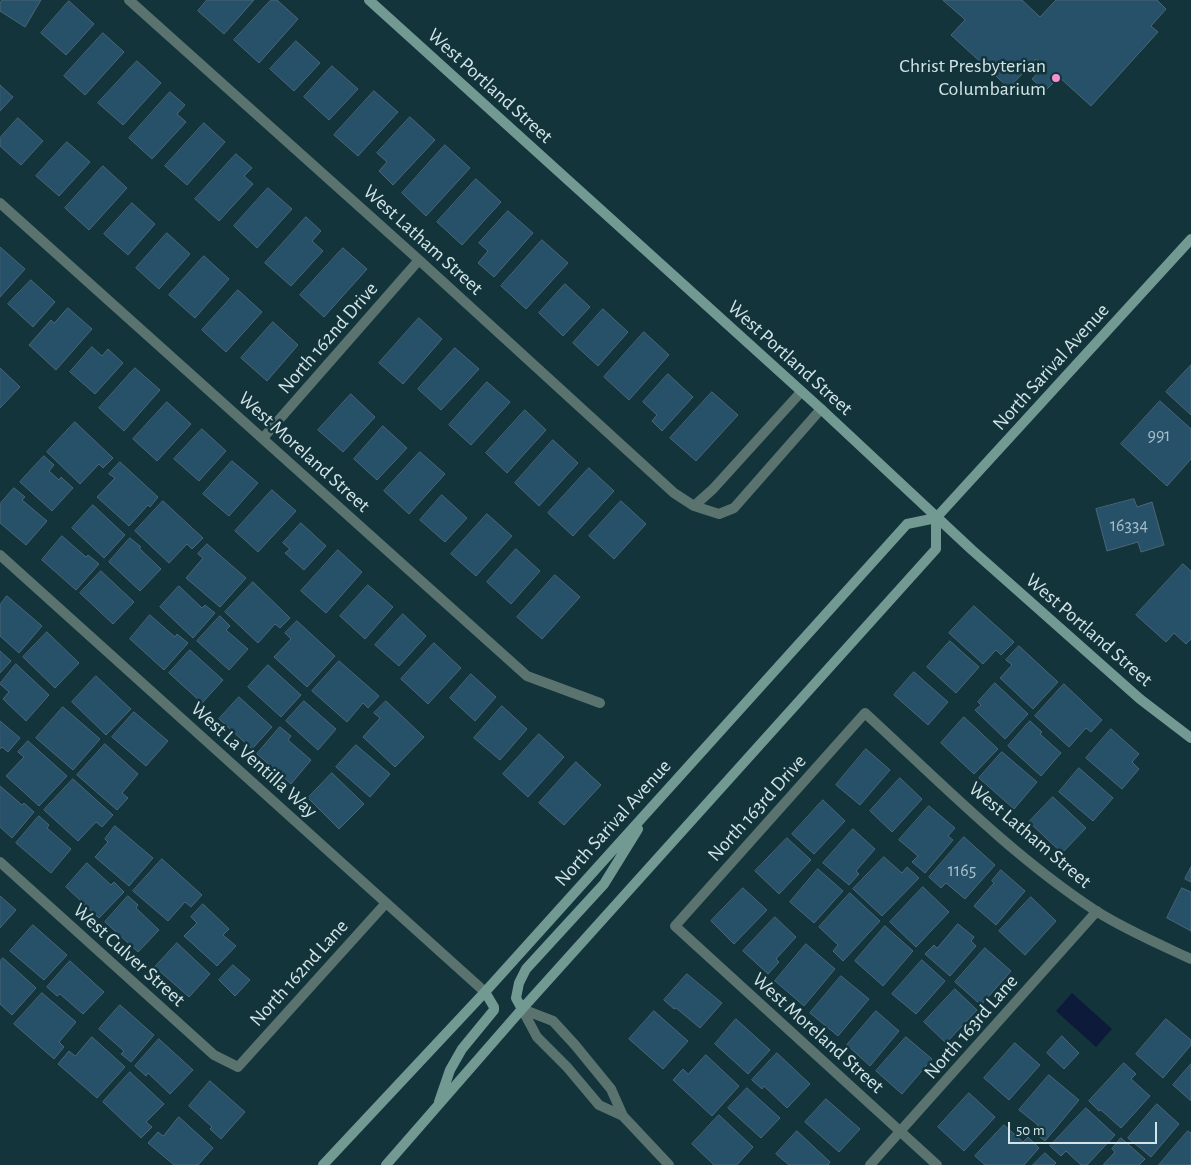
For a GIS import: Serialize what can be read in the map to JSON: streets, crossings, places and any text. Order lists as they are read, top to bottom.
{
  "streets": {
    "main road": ["West Portland Street", "North Sarival Avenue"],
    "street": [
      "West Latham Street",
      "North 162nd Drive",
      "West Moreland Street",
      "West La Ventilla Way",
      "North 163rd Drive",
      "West Culver Street",
      "North 162nd Lane",
      "North 163rd Lane"
    ]
  },
  "crossings": [
    ["West Portland Street", "North Sarival Avenue"],
    ["West Latham Street", "North 162nd Drive"],
    ["West Latham Street", "North 163rd Drive"],
    ["West Latham Street", "North 163rd Lane"],
    ["North 162nd Drive", "West Moreland Street"],
    ["North Sarival Avenue", "West La Ventilla Way"],
    ["West Moreland Street", "North 163rd Drive"],
    ["West Moreland Street", "North 163rd Lane"],
    ["West La Ventilla Way", "North 162nd Lane"],
    ["West Culver Street", "North 162nd Lane"]
  ],
  "places": ["Christ Presbyterian Columbarium"],
  "house_numbers": ["991", "16334", "1165"],
  "scale_bar": "50 m"
}
